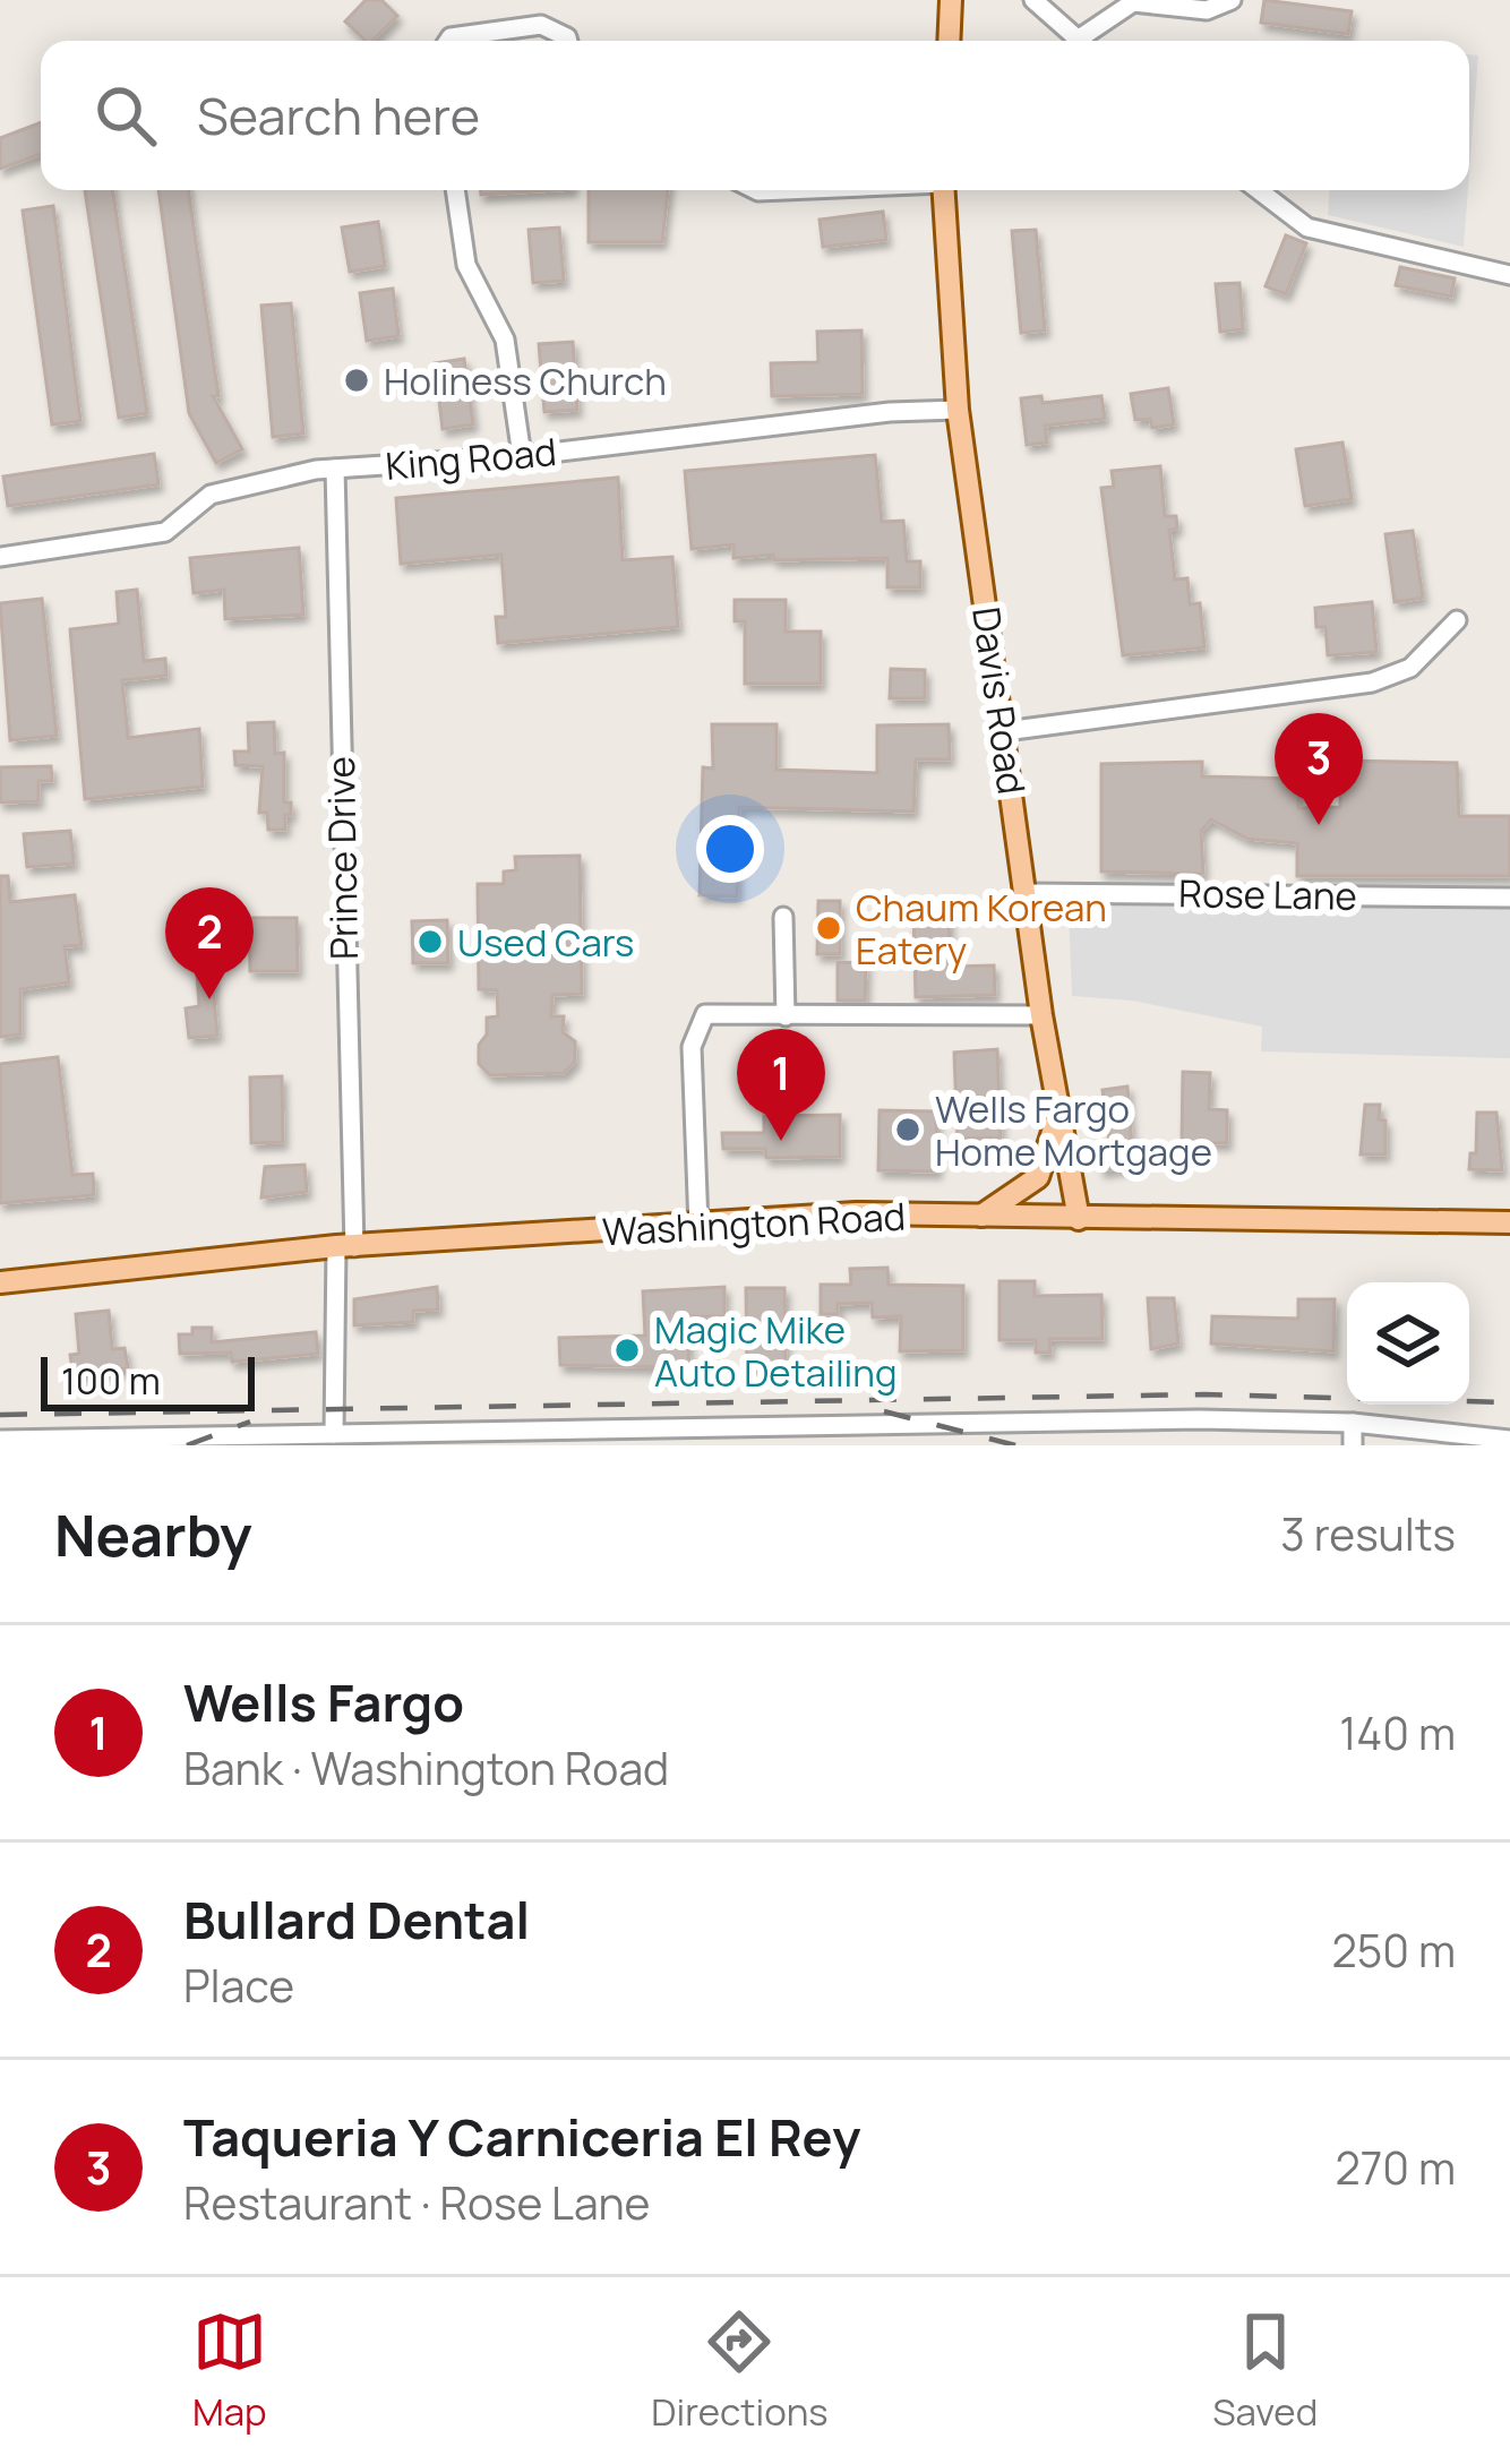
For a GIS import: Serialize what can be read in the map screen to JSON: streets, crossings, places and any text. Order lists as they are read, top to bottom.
{
  "streets": {
    "main road": ["Davis Road", "Washington Road"],
    "street": ["King Road", "Prince Drive", "Rose Lane"]
  },
  "crossings": [
    ["King Road", "Davis Road"],
    ["King Road", "Prince Drive"],
    ["Davis Road", "Rose Lane"],
    ["Davis Road", "Washington Road"],
    ["Prince Drive", "Washington Road"]
  ],
  "places": [
    "Holiness Church",
    "Chaum Korean Eatery",
    "Used Cars",
    "Wells Fargo Home Mortgage",
    "Magic Mike Auto Detailing"
  ],
  "scale_bar": "100 m",
  "page": {
    "search": "Search here",
    "pins": ["3", "2", "1"],
    "scale": "100 m",
    "heading": ["Nearby", "3 results"],
    "list": [
      {
        "mark": "1",
        "name": "Wells Fargo",
        "note": "Bank · Washington Road",
        "value": "140 m"
      },
      {
        "mark": "2",
        "name": "Bullard Dental",
        "note": "Place",
        "value": "250 m"
      },
      {
        "mark": "3",
        "name": "Taqueria Y Carniceria El Rey",
        "note": "Restaurant · Rose Lane",
        "value": "270 m"
      }
    ],
    "nav": ["Map", "Directions", "Saved"]
  }
}
